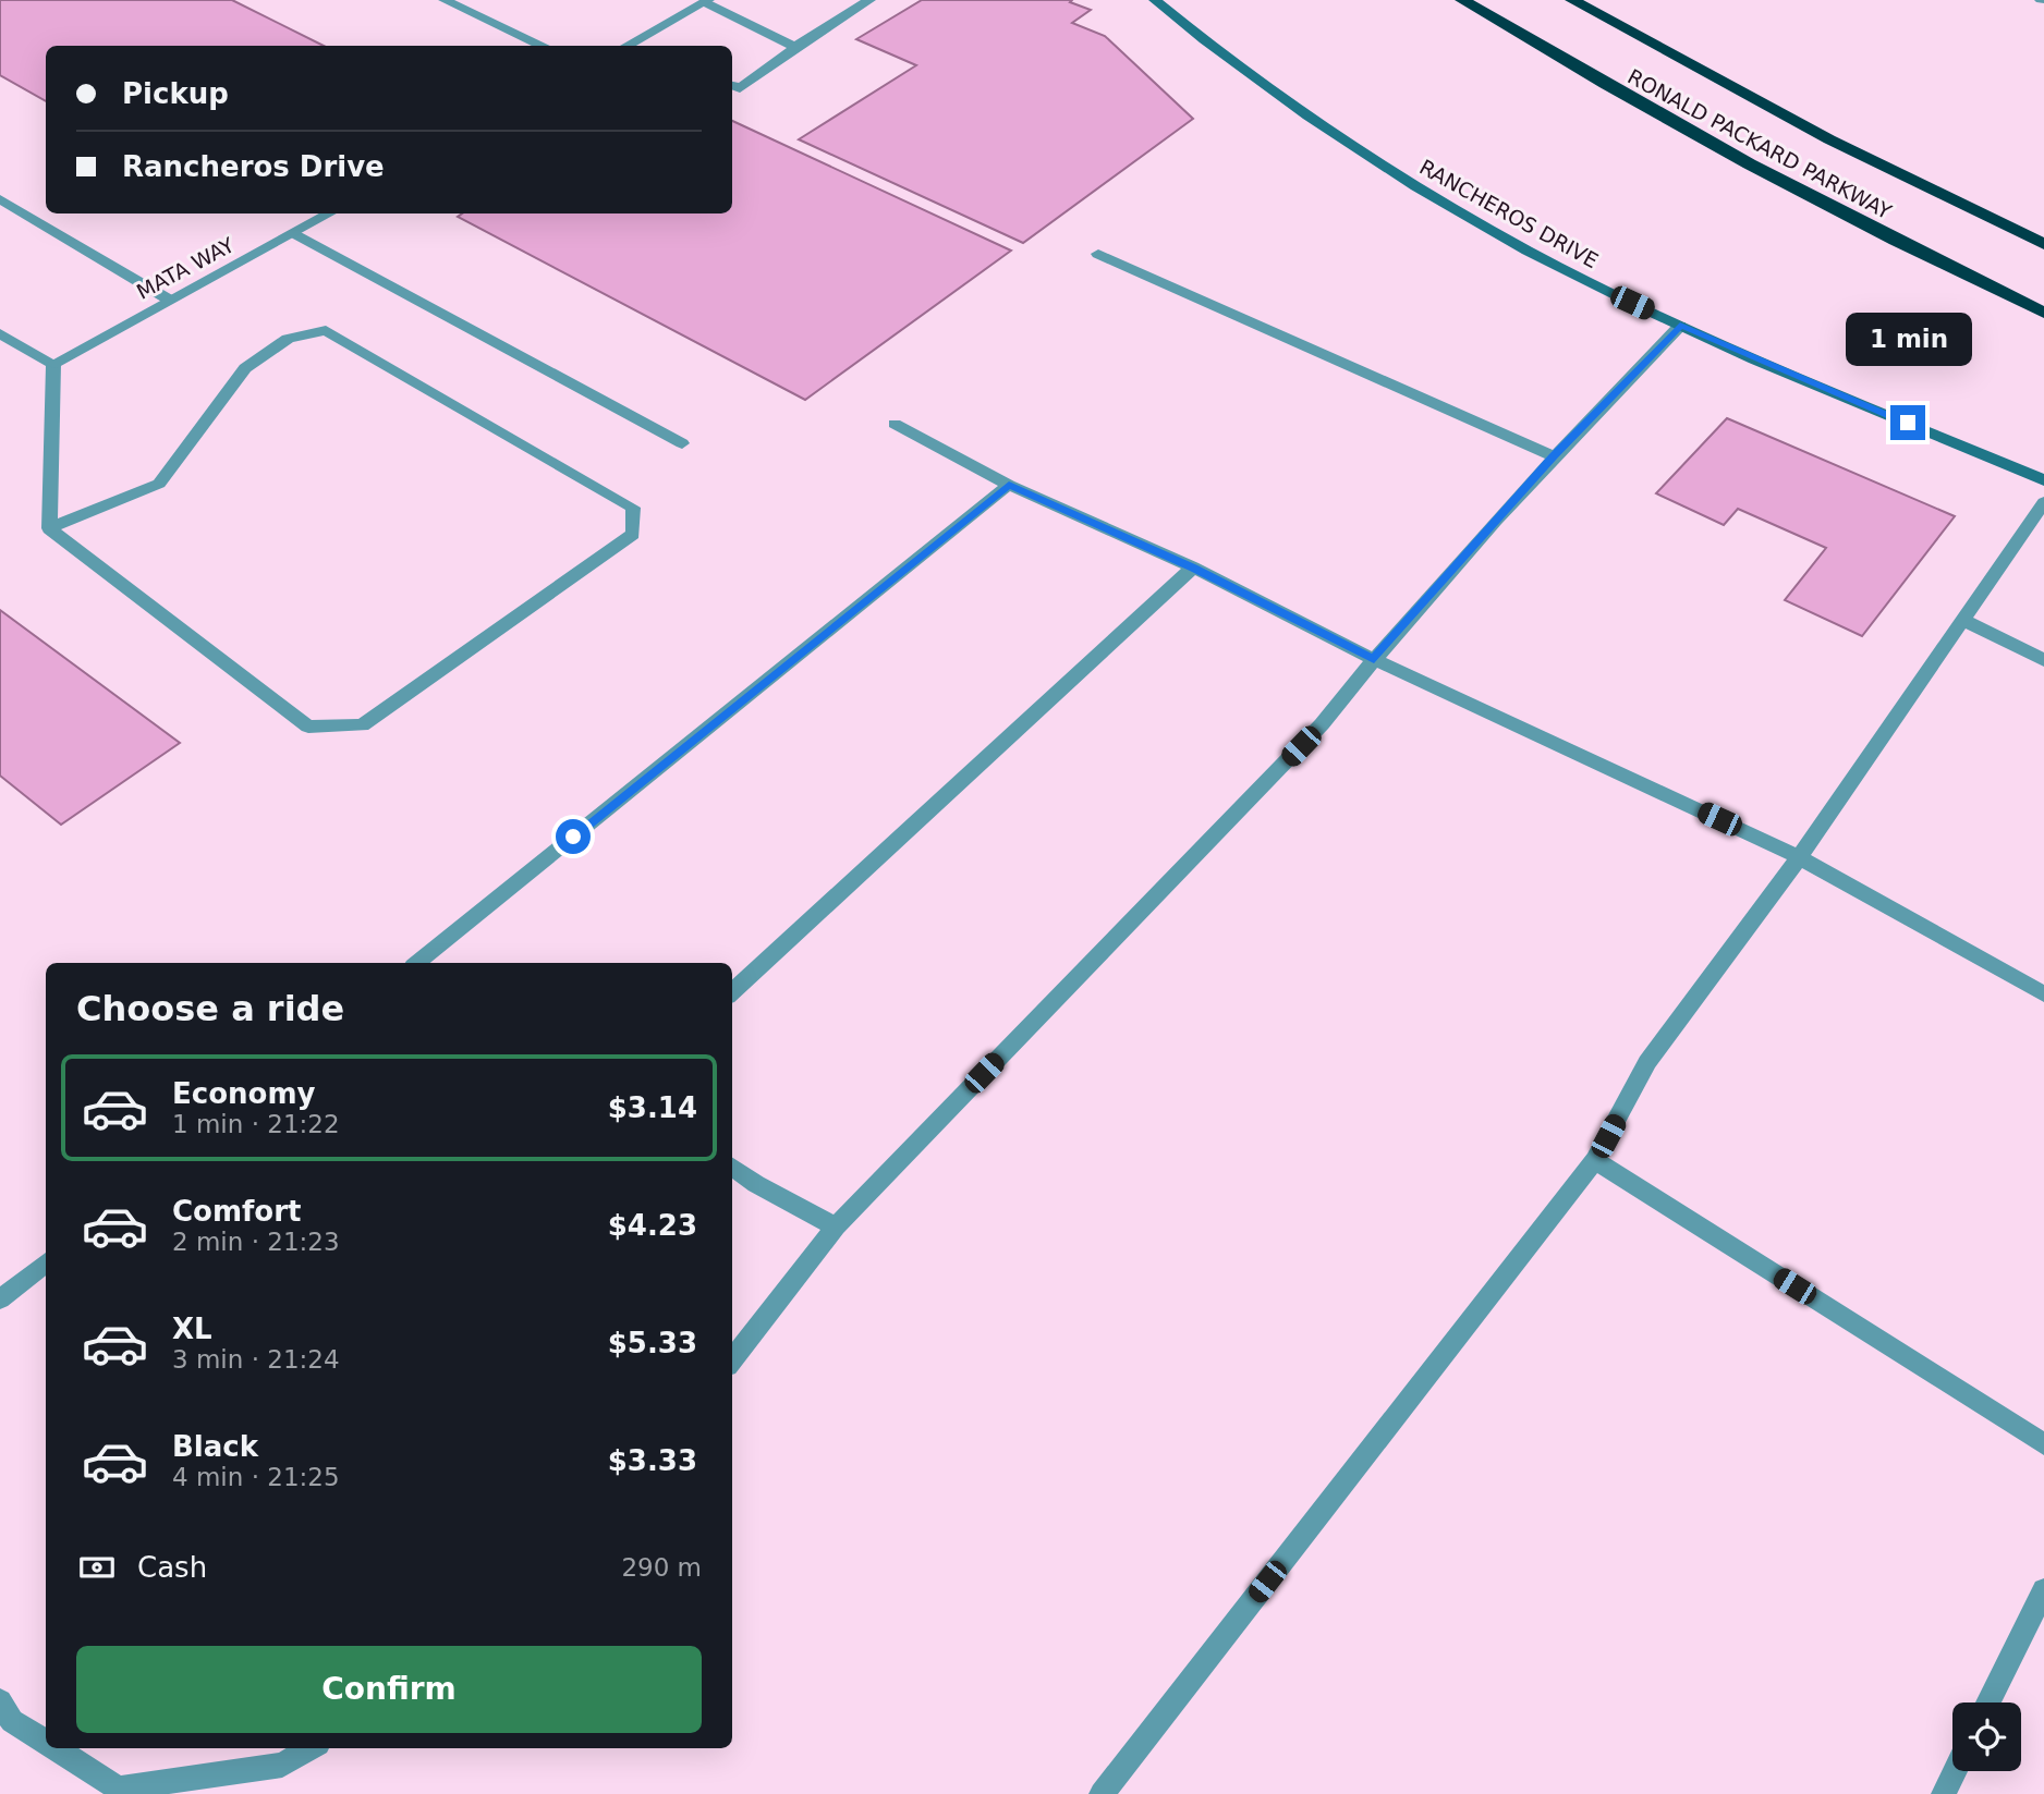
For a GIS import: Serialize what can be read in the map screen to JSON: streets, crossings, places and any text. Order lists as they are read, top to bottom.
{
  "streets": {
    "highway": ["RONALD PACKARD PARKWAY"],
    "main road": ["RANCHEROS DRIVE"],
    "street": ["MATA WAY"]
  },
  "page": {
    "banner": ["Pickup", "Rancheros Drive"],
    "bubble": "1 min",
    "heading": "Choose a ride",
    "list": [
      {
        "name": "Economy",
        "note": "1 min · 21:22",
        "value": "$3.14"
      },
      {
        "name": "Comfort",
        "note": "2 min · 21:23",
        "value": "$4.23"
      },
      {
        "name": "XL",
        "note": "3 min · 21:24",
        "value": "$5.33"
      },
      {
        "name": "Black",
        "note": "4 min · 21:25",
        "value": "$3.33"
      }
    ],
    "pay": ["Cash", "290 m"],
    "buttons": "Confirm"
  }
}
